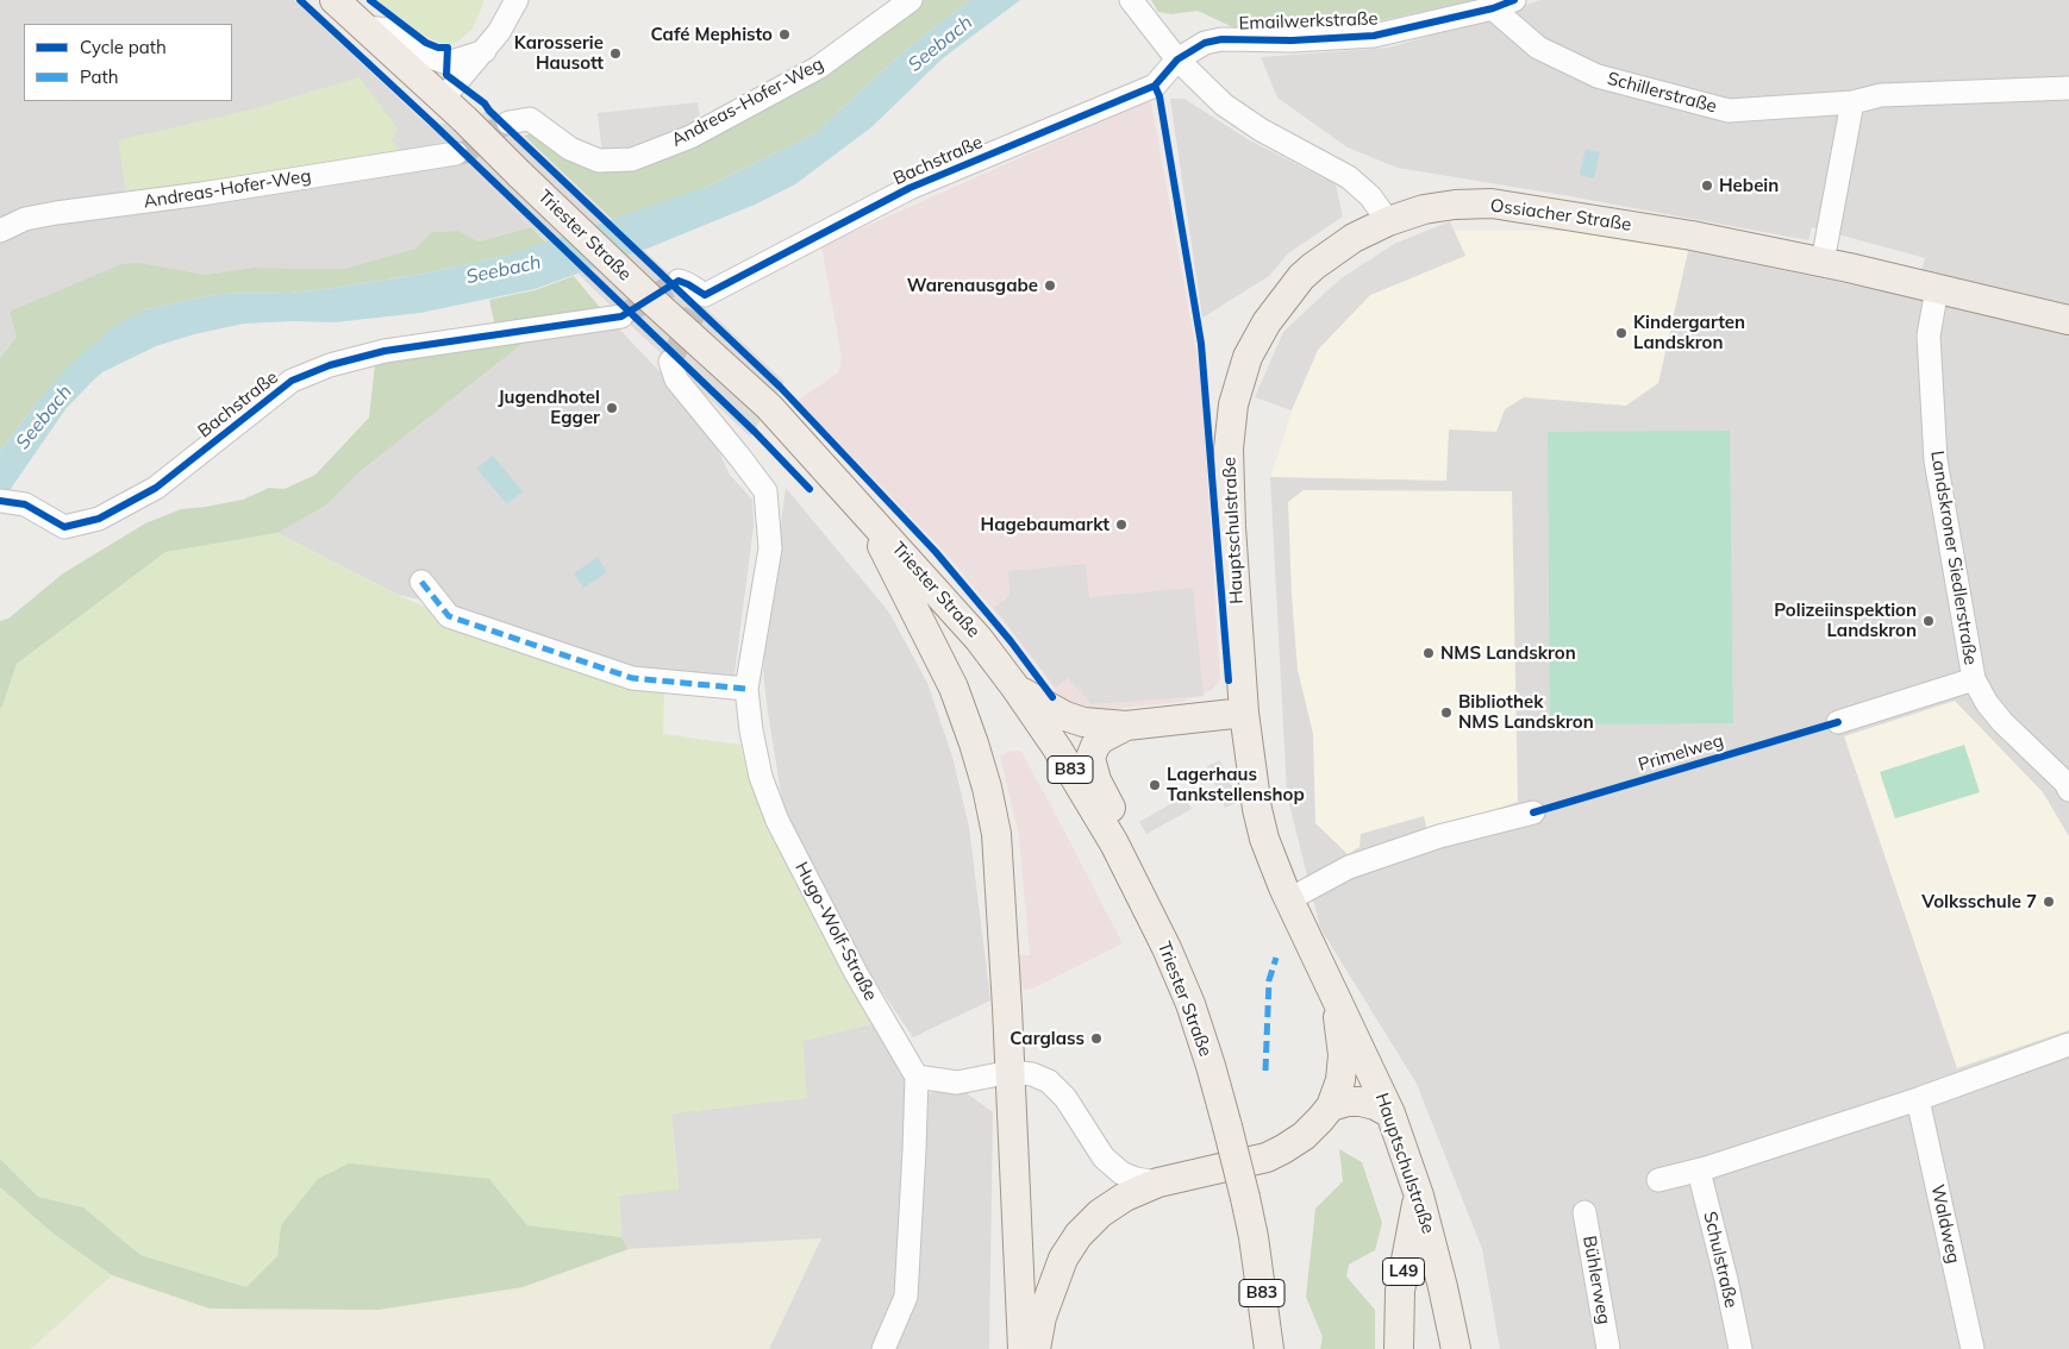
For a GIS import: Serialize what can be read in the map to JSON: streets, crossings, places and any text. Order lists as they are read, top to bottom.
{
  "streets": {
    "main road": [
      "Ossiacher Straße",
      "Triester Straße",
      "Hauptschulstraße",
      "B83",
      "L49"
    ],
    "street": [
      "Emailwerkstraße",
      "Schillerstraße",
      "Andreas-Hofer-Weg",
      "Bachstraße",
      "Landskroner Siedlerstraße",
      "Hugo-Wolf-Straße",
      "Waldweg",
      "Schulstraße",
      "Bühlerweg"
    ],
    "cycle path": ["Primelweg"]
  },
  "crossings": [
    ["Emailwerkstraße", "Schillerstraße"],
    ["Emailwerkstraße", "Bachstraße"],
    ["Ossiacher Straße", "Hauptschulstraße"],
    ["Ossiacher Straße", "Landskroner Siedlerstraße"],
    ["Hauptschulstraße", "L49"]
  ],
  "water": ["Seebach"],
  "places": [
    "Café Mephisto",
    "Karosserie Hausott",
    "Hebein",
    "Warenausgabe",
    "Kindergarten Landskron",
    "Jugendhotel Egger",
    "Hagebaumarkt",
    "Polizeiinspektion Landskron",
    "NMS Landskron",
    "Bibliothek NMS Landskron",
    "Lagerhaus Tankstellenshop",
    "Volksschule 7",
    "Carglass"
  ],
  "legend": ["Cycle path", "Path"]
}
